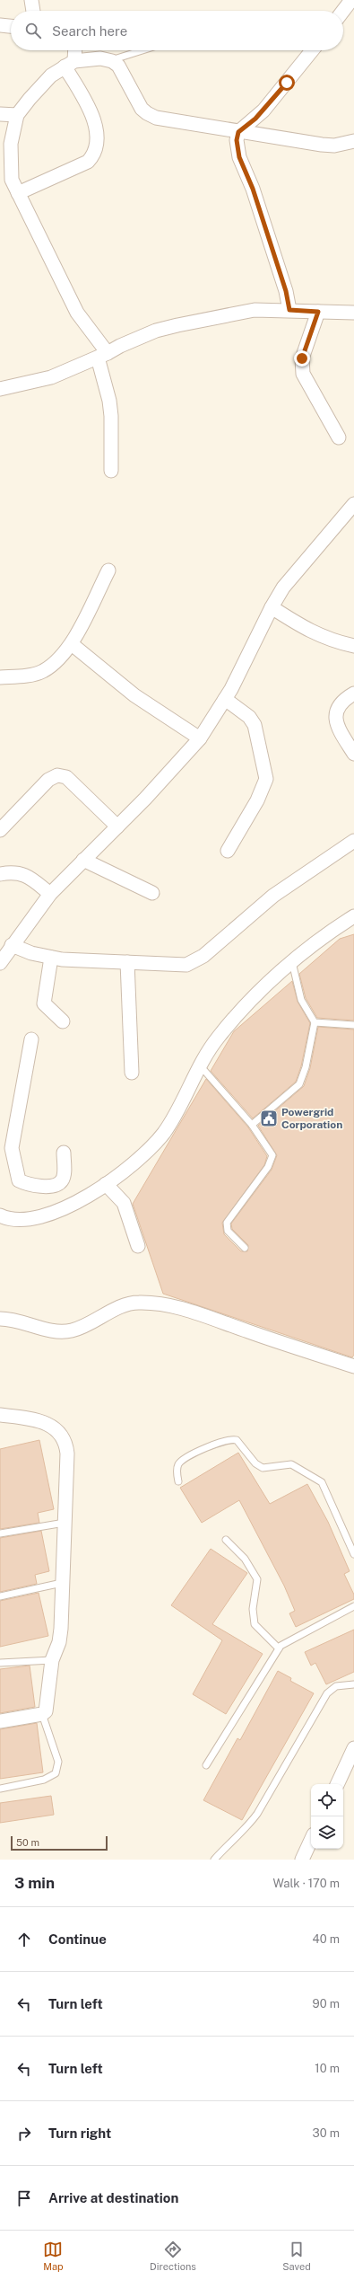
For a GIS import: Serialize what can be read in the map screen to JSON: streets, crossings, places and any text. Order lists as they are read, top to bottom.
{
  "places": {
    "public building": ["Powergrid Corporation"]
  },
  "scale_bar": "50 m",
  "page": {
    "search": "Search here",
    "scale": "50 m",
    "heading": ["3 min", "Walk · 170 m"],
    "list": [
      ["Continue", "40 m"],
      ["Turn left", "90 m"],
      ["Turn left", "10 m"],
      ["Turn right", "30 m"],
      "Arrive at destination"
    ],
    "nav": ["Map", "Directions", "Saved"]
  }
}
